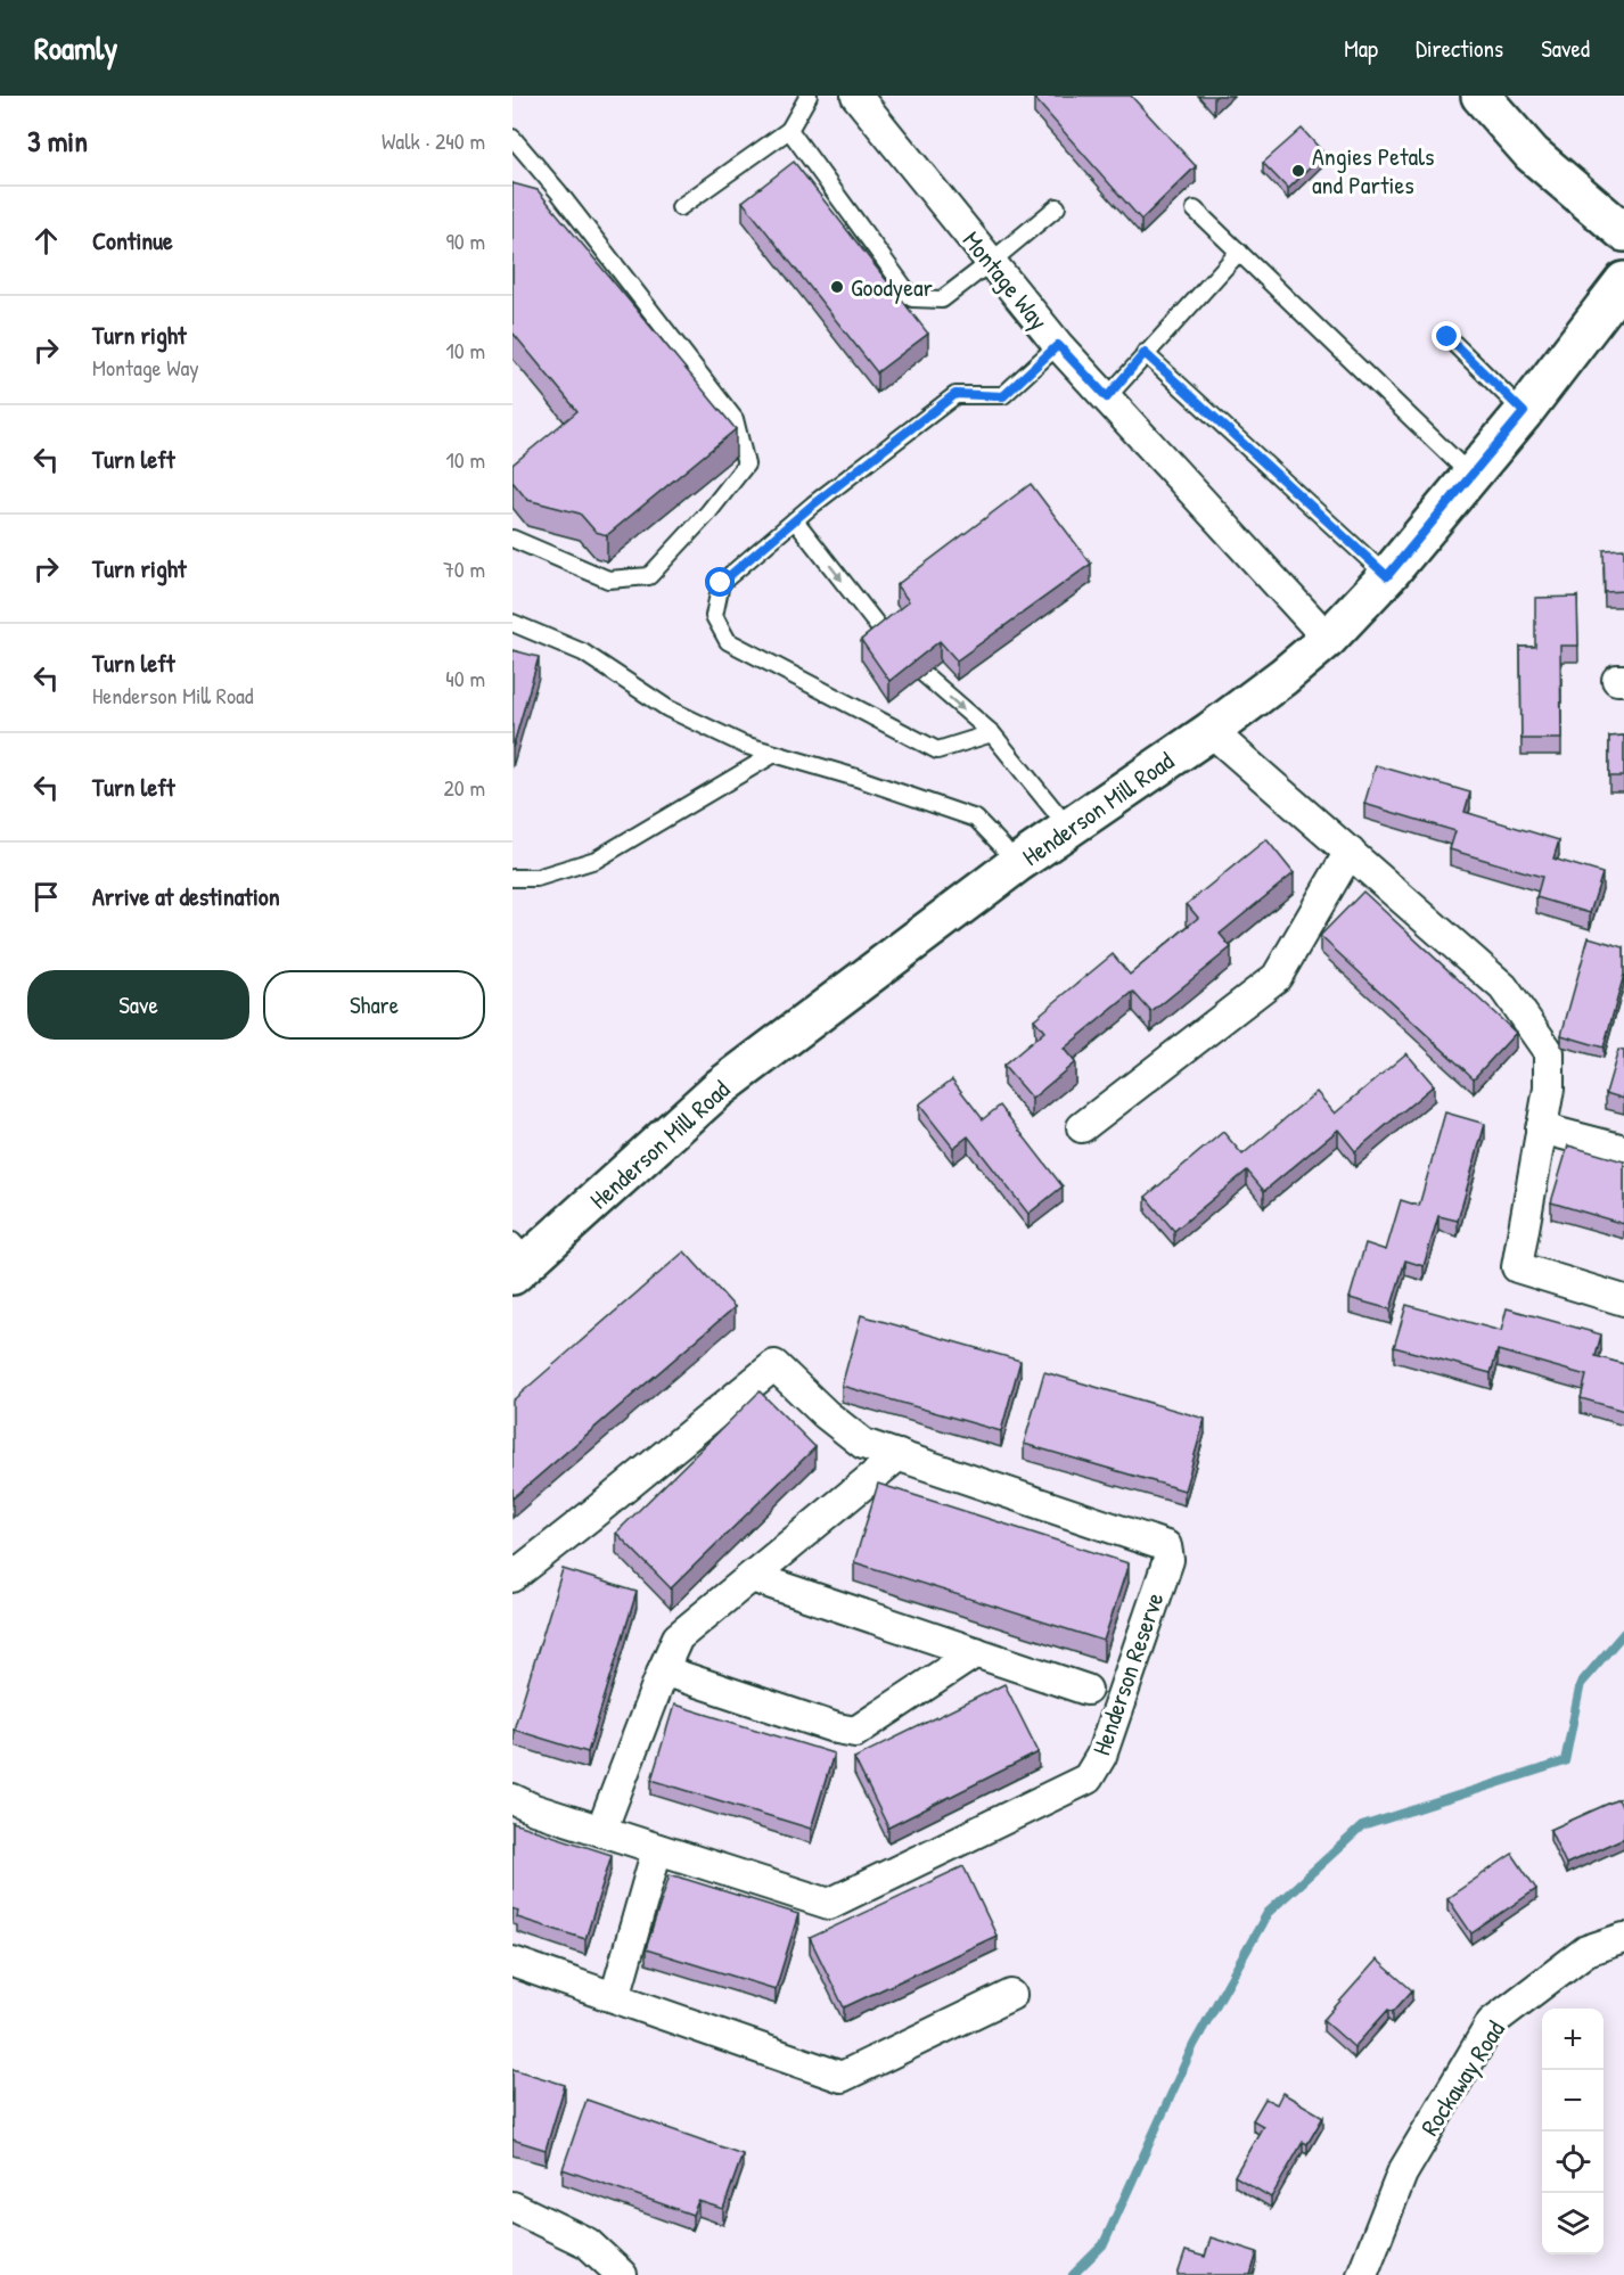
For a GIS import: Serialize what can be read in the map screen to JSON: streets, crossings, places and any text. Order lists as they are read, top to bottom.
{
  "streets": {
    "street": [
      "Montage Way",
      "Henderson Mill Road",
      "Henderson Reserve",
      "Rockaway Road"
    ]
  },
  "crossings": [
    ["Montage Way", "Henderson Mill Road"]
  ],
  "places": ["Angies Petals and Parties", "Goodyear"],
  "page": {
    "header": "Roamly",
    "nav": ["Map", "Directions", "Saved"],
    "heading": ["3 min", "Walk · 240 m"],
    "list": [
      ["Continue", "90 m"],
      ["Turn right", "Montage Way", "10 m"],
      ["Turn left", "10 m"],
      ["Turn right", "70 m"],
      ["Turn left", "Henderson Mill Road", "40 m"],
      ["Turn left", "20 m"],
      "Arrive at destination"
    ],
    "buttons": ["Save", "Share"],
    "map_buttons": ["+", "−"]
  }
}
